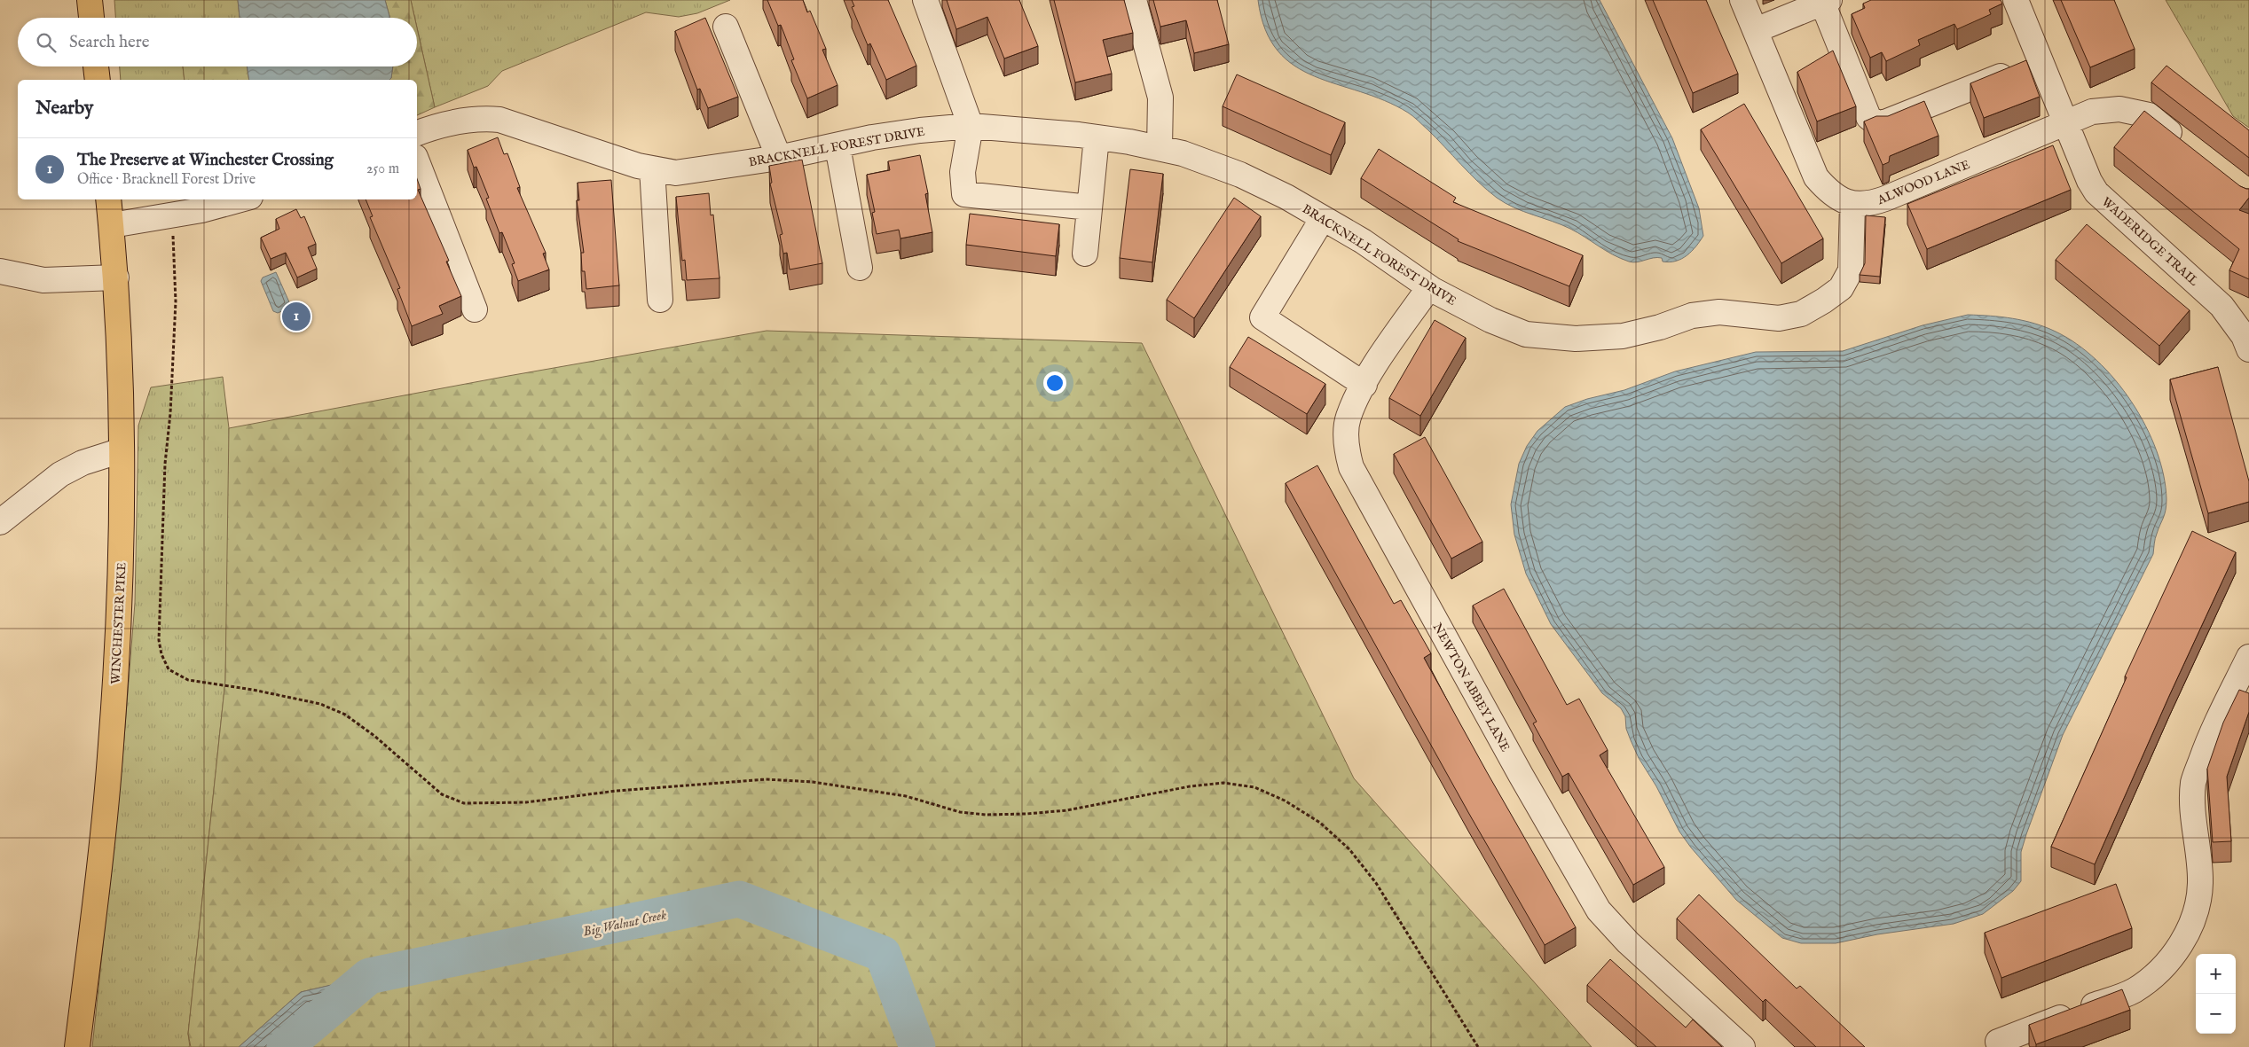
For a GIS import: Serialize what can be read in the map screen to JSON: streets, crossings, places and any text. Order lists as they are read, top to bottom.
{
  "streets": {
    "main road": ["WINCHESTER PIKE"],
    "street": [
      "BRACKNELL FOREST DRIVE",
      "ALWOOD LANE",
      "WADERIDGE TRAIL",
      "NEWTON ABBEY LANE"
    ]
  },
  "crossings": [
    ["BRACKNELL FOREST DRIVE", "ALWOOD LANE"],
    ["BRACKNELL FOREST DRIVE", "NEWTON ABBEY LANE"],
    ["ALWOOD LANE", "WADERIDGE TRAIL"]
  ],
  "water": ["Big Walnut Creek"],
  "page": {
    "search": "Search here",
    "heading": "Nearby",
    "list": [
      {
        "mark": "1",
        "name": "The Preserve at Winchester Crossing",
        "note": "Office · Bracknell Forest Drive",
        "value": "250 m"
      }
    ],
    "pins": "1",
    "map_buttons": ["+", "−"]
  }
}
